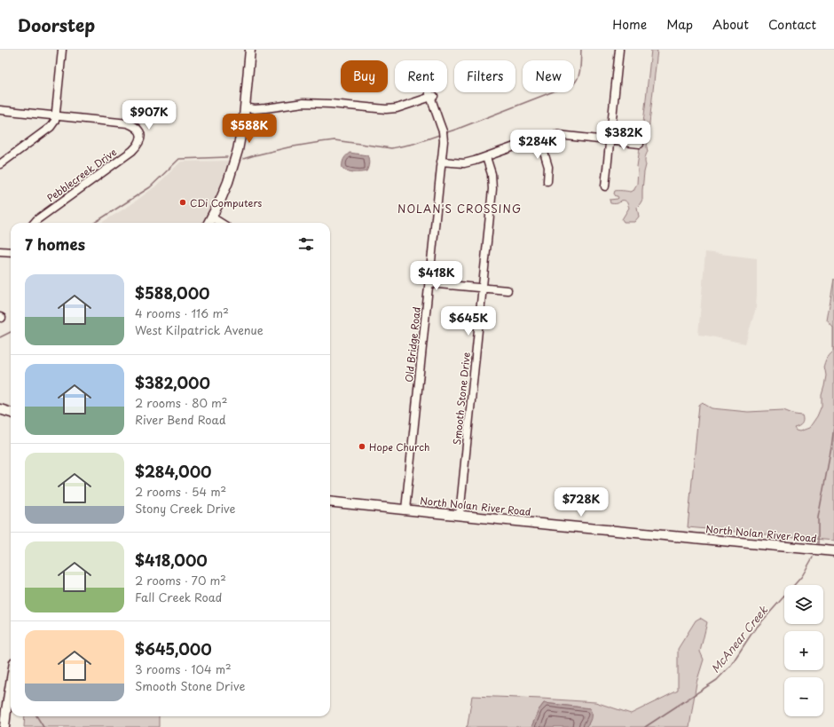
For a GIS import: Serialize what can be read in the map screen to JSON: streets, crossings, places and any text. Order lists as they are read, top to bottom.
{
  "streets": {
    "main road": ["North Nolan River Road"],
    "street": ["Pebblecreek Drive", "Old Bridge Road", "Smooth Stone Drive"]
  },
  "crossings": [
    ["Old Bridge Road", "North Nolan River Road"],
    ["Smooth Stone Drive", "North Nolan River Road"]
  ],
  "districts": ["NOLAN'S CROSSING"],
  "water": ["McAnear Creek"],
  "places": ["CDi Computers", "Hope Church"],
  "page": {
    "header": "Doorstep",
    "nav": [
      "Home",
      "Map",
      "About",
      "Contact"
    ],
    "chip": [
      "Buy",
      "Rent",
      "Filters",
      "New"
    ],
    "price": [
      "$907K",
      "$588K",
      "$382K",
      "$284K",
      "$418K",
      "$645K",
      "$728K"
    ],
    "heading": "7 homes",
    "list": [
      {
        "name": "$588,000",
        "note": "4 rooms · 116 m² · West Kilpatrick Avenue"
      },
      {
        "name": "$382,000",
        "note": "2 rooms · 80 m² · River Bend Road"
      },
      {
        "name": "$284,000",
        "note": "2 rooms · 54 m² · Stony Creek Drive"
      },
      {
        "name": "$418,000",
        "note": "2 rooms · 70 m² · Fall Creek Road"
      },
      {
        "name": "$645,000",
        "note": "3 rooms · 104 m² · Smooth Stone Drive"
      }
    ],
    "map_buttons": ["+", "−"]
  }
}
